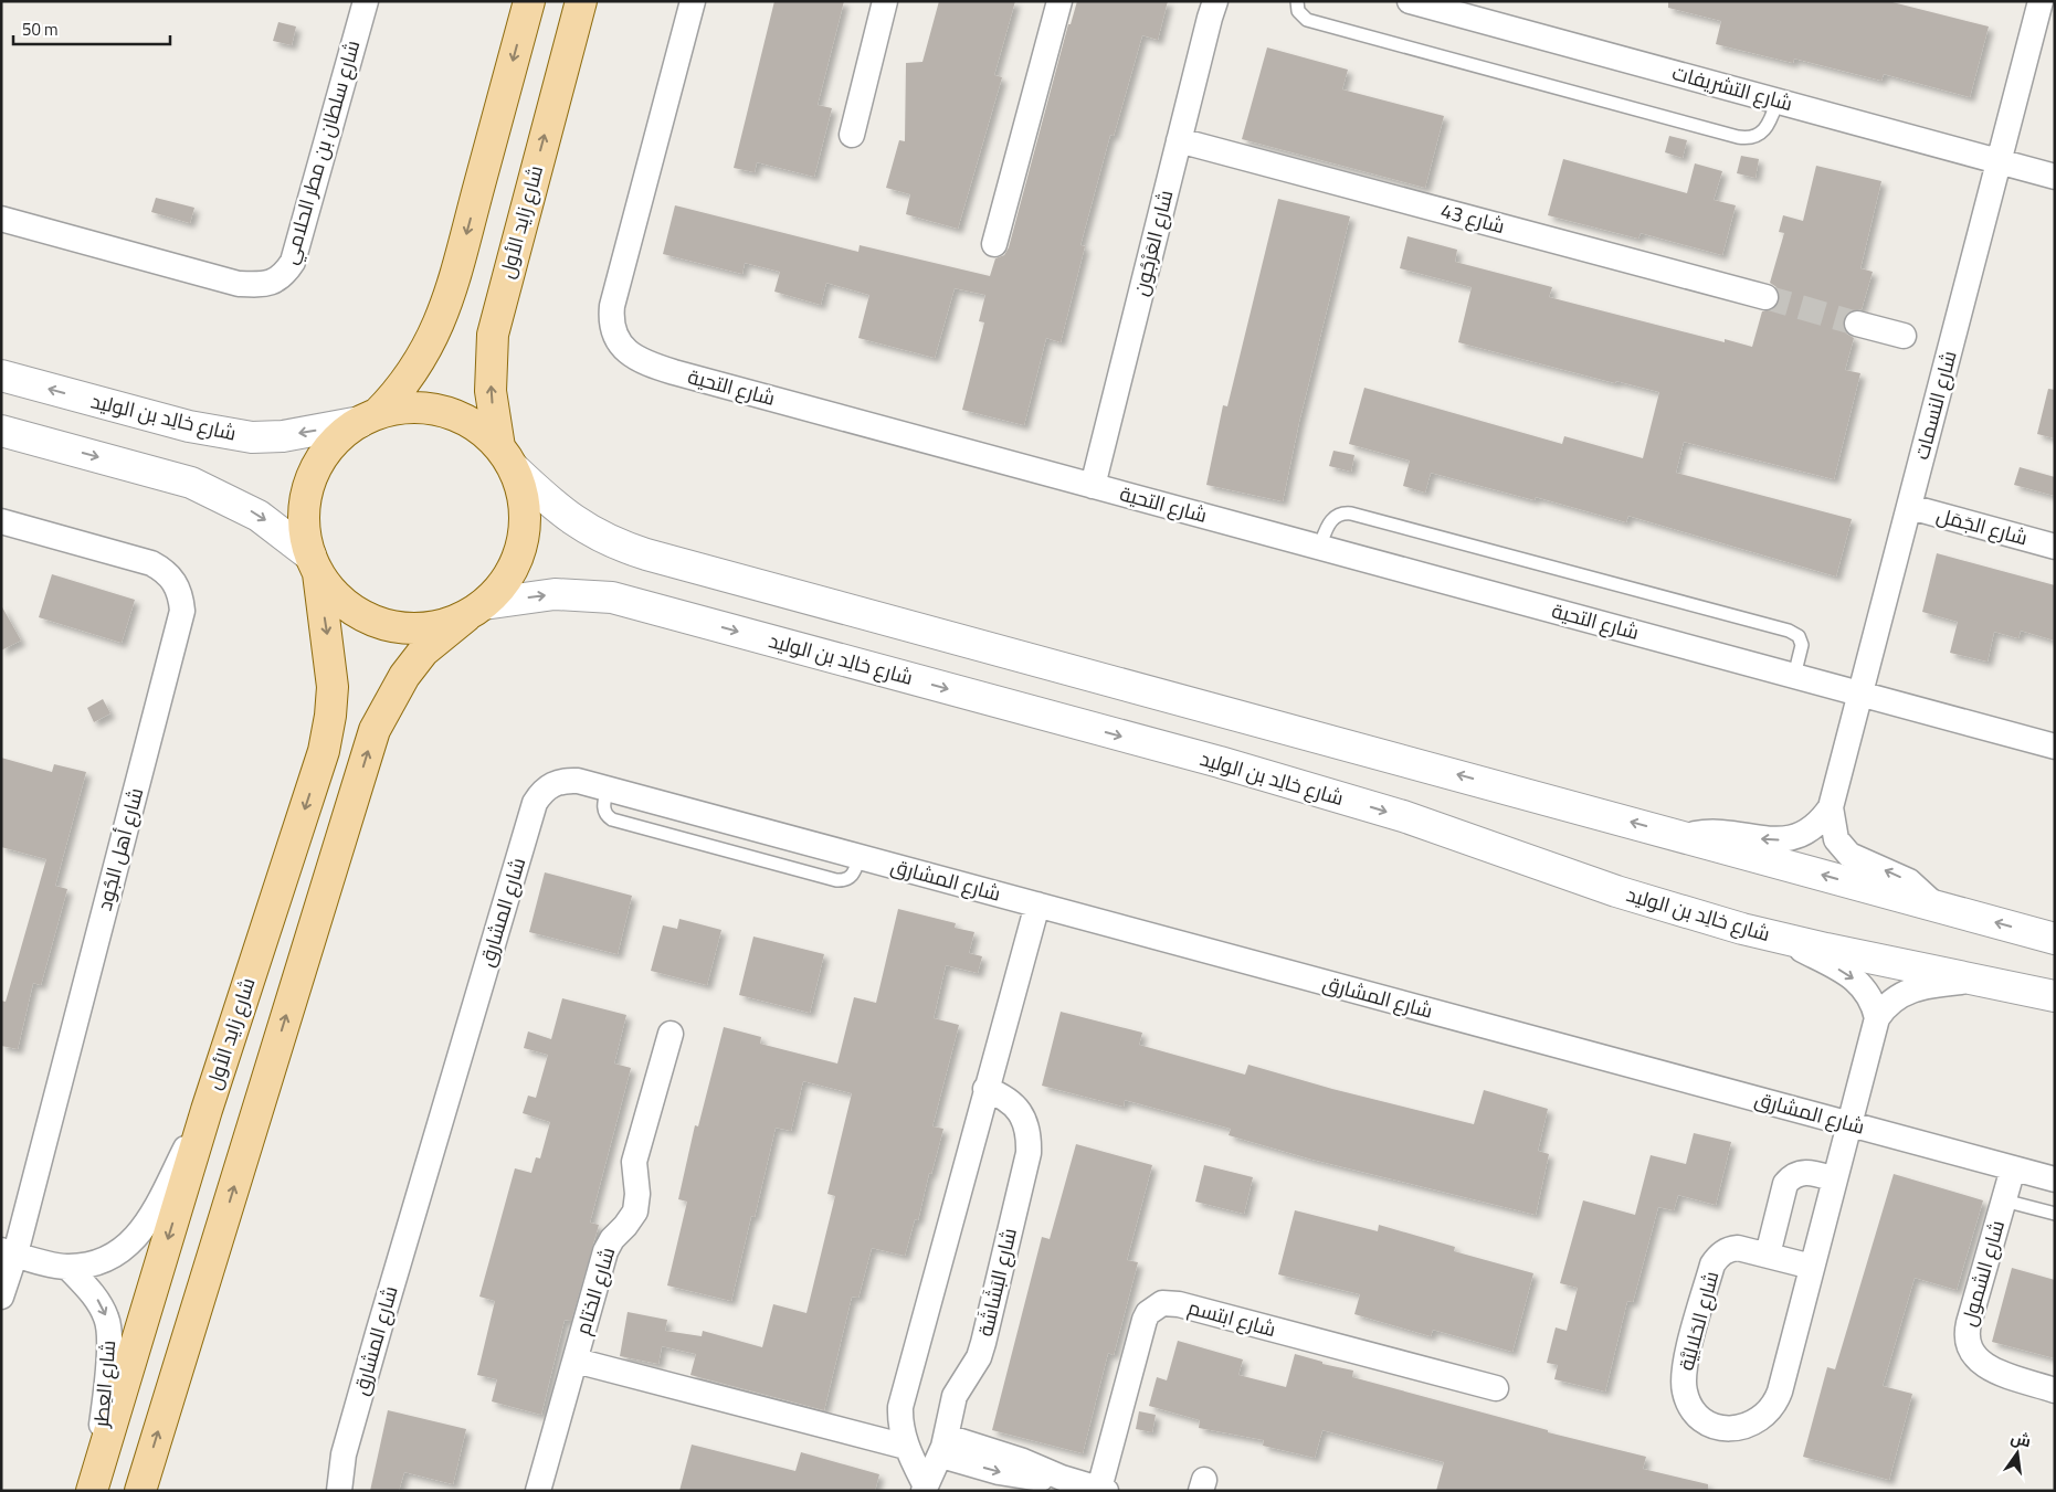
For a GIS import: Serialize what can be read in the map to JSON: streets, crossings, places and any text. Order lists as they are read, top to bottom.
{
  "streets": {
    "main road": ["شارع زايد الأول"],
    "street": [
      "شارع التشريفات",
      "شارع سلطان بن مطر الحلامي",
      "شارع 43",
      "شارع العَرْجُون",
      "شارع التحية",
      "شارع النسمات",
      "شارع خالِد بن الوليد",
      "شارع الجَمَل",
      "شارع أهل الجُود",
      "شارع المشارق",
      "شارع الشمول",
      "شارع البَشَاشَة",
      "شارع الختام",
      "شارع ابتسم",
      "شارع الحَلالِيَّة",
      "شارع العِطر"
    ]
  },
  "crossings": [
    ["شارع التشريفات", "شارع النسمات"],
    ["شارع 43", "شارع العَرْجُون"],
    ["شارع زايد الأول", "شارع خالِد بن الوليد"],
    ["شارع زايد الأول", "شارع العِطر"],
    ["شارع العَرْجُون", "شارع التحية"],
    ["شارع التحية", "شارع النسمات"],
    ["شارع النسمات", "شارع الجَمَل"],
    ["شارع خالِد بن الوليد", "شارع الحَلالِيَّة"],
    ["شارع المشارق", "شارع الشمول"],
    ["شارع المشارق", "شارع البَشَاشَة"],
    ["شارع المشارق", "شارع الحَلالِيَّة"]
  ],
  "one_way": ["شارع العِطر"],
  "scale_bar": "50 m",
  "north": "top"
}
